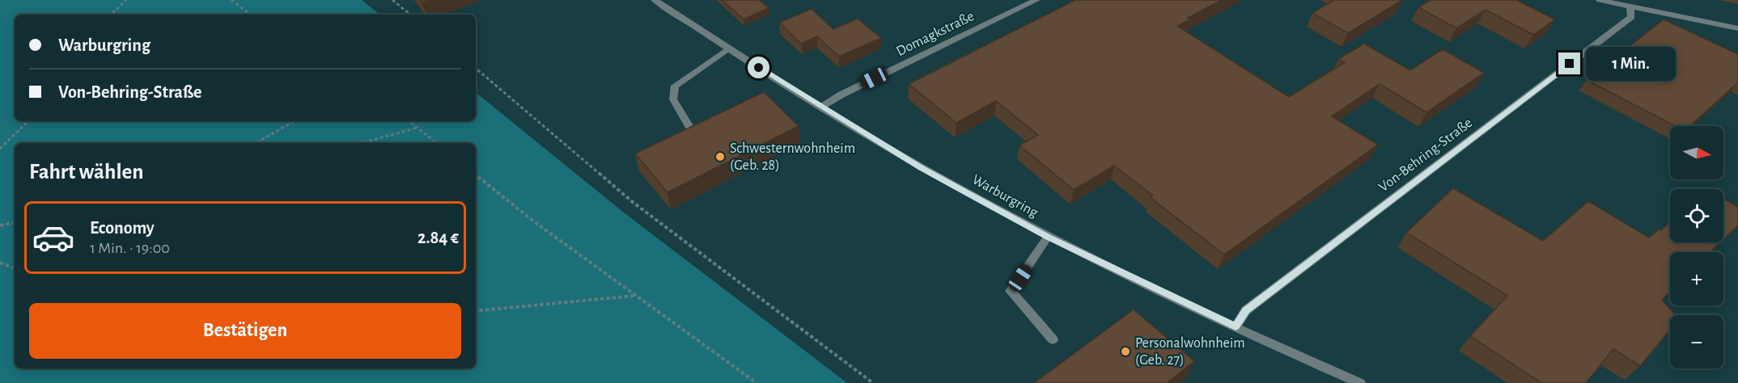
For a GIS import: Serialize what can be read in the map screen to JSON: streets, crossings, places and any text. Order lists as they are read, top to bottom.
{
  "streets": {
    "street": ["Domagkstraße", "Von-Behring-Straße", "Warburgring"]
  },
  "crossings": [
    ["Domagkstraße", "Warburgring"],
    ["Von-Behring-Straße", "Warburgring"]
  ],
  "places": ["Schwesternwohnheim (Geb. 28)", "Personalwohnheim (Geb. 27)"],
  "north": "right",
  "page": {
    "banner": ["Warburgring", "Von-Behring-Straße"],
    "bubble": "1 Min.",
    "map_buttons": ["+", "−"],
    "heading": "Fahrt wählen",
    "list": [
      {
        "name": "Economy",
        "note": "1 Min. · 19:00",
        "value": "2.84 €"
      }
    ],
    "buttons": "Bestätigen"
  }
}
